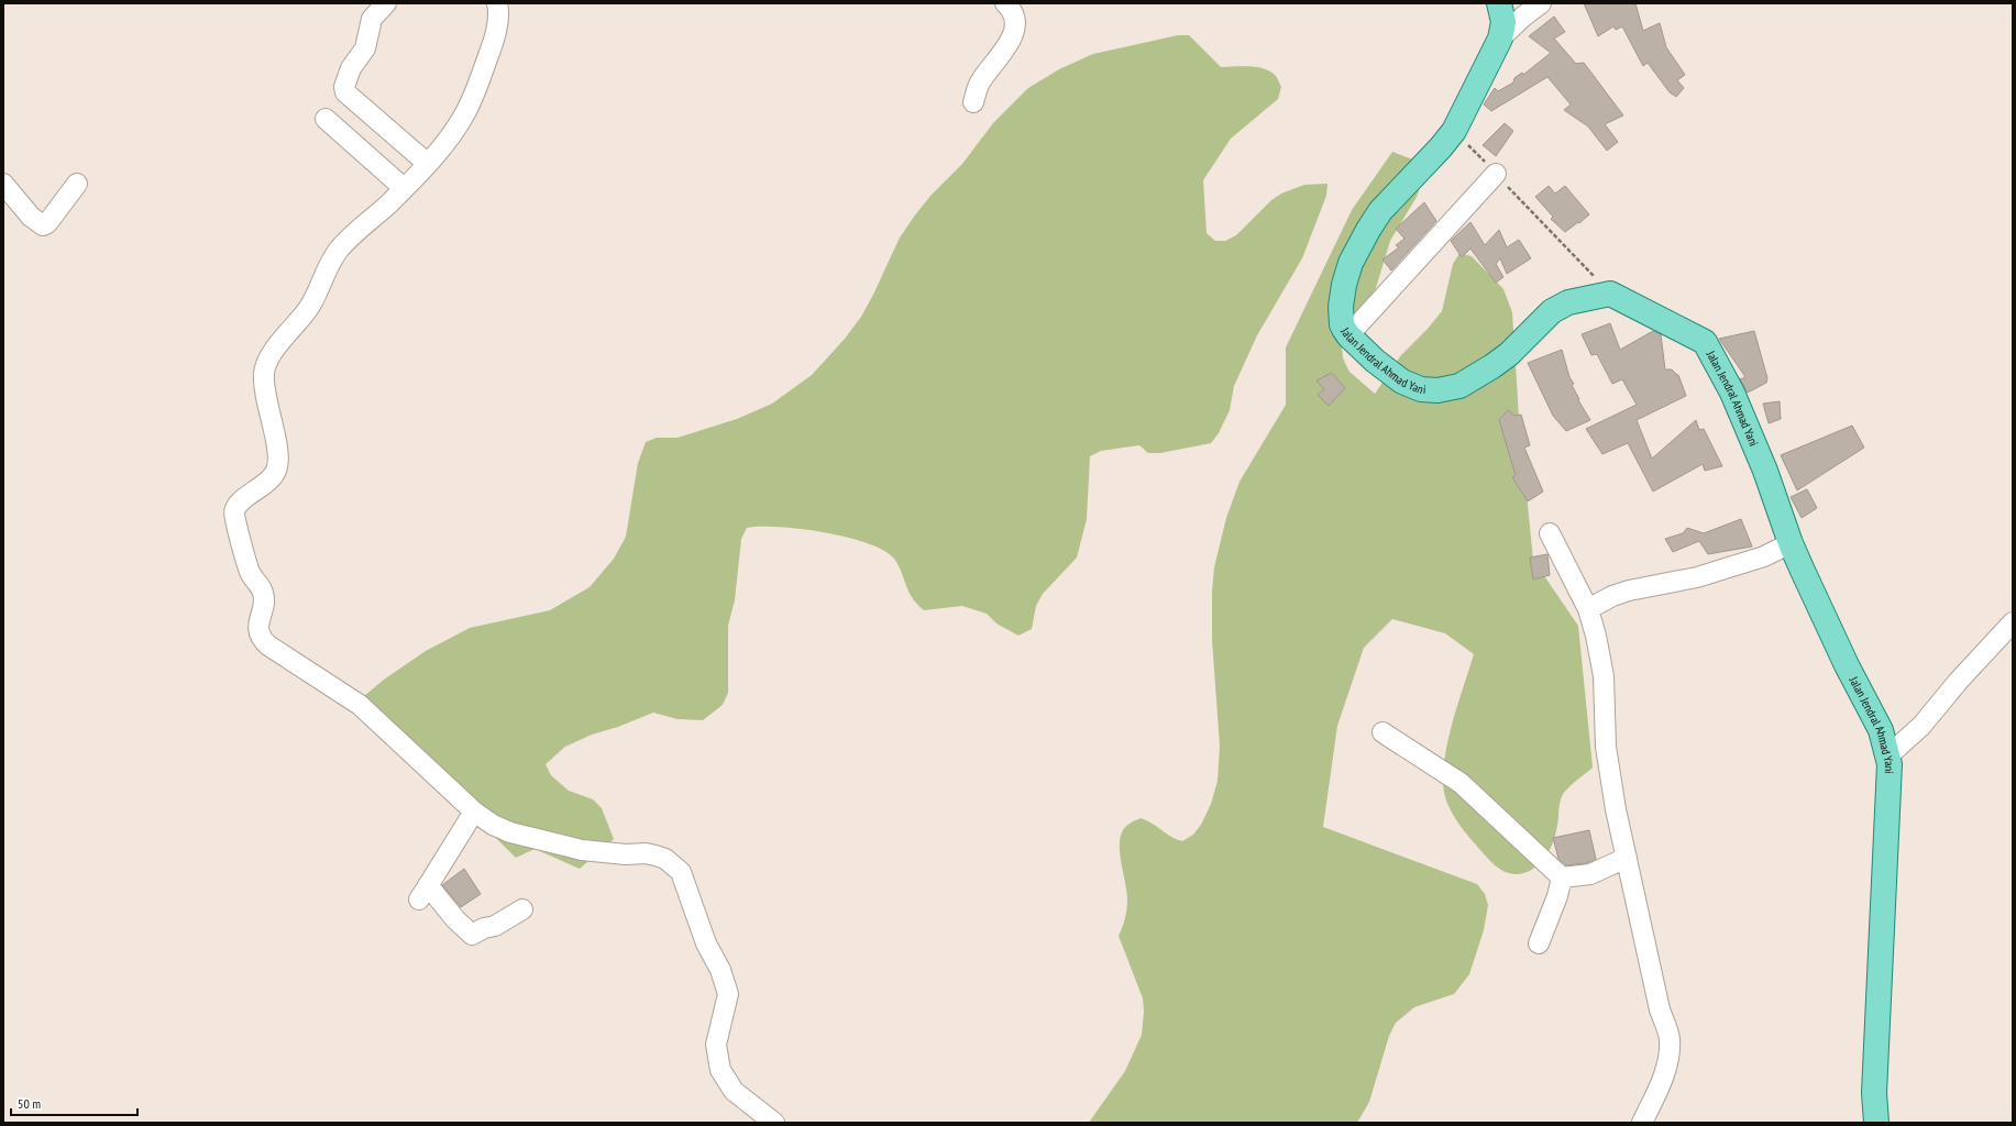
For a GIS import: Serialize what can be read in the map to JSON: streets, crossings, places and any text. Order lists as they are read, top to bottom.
{
  "streets": {
    "main road": ["Jalan Jendral Ahmad Yani"]
  },
  "scale_bar": "50 m"
}
